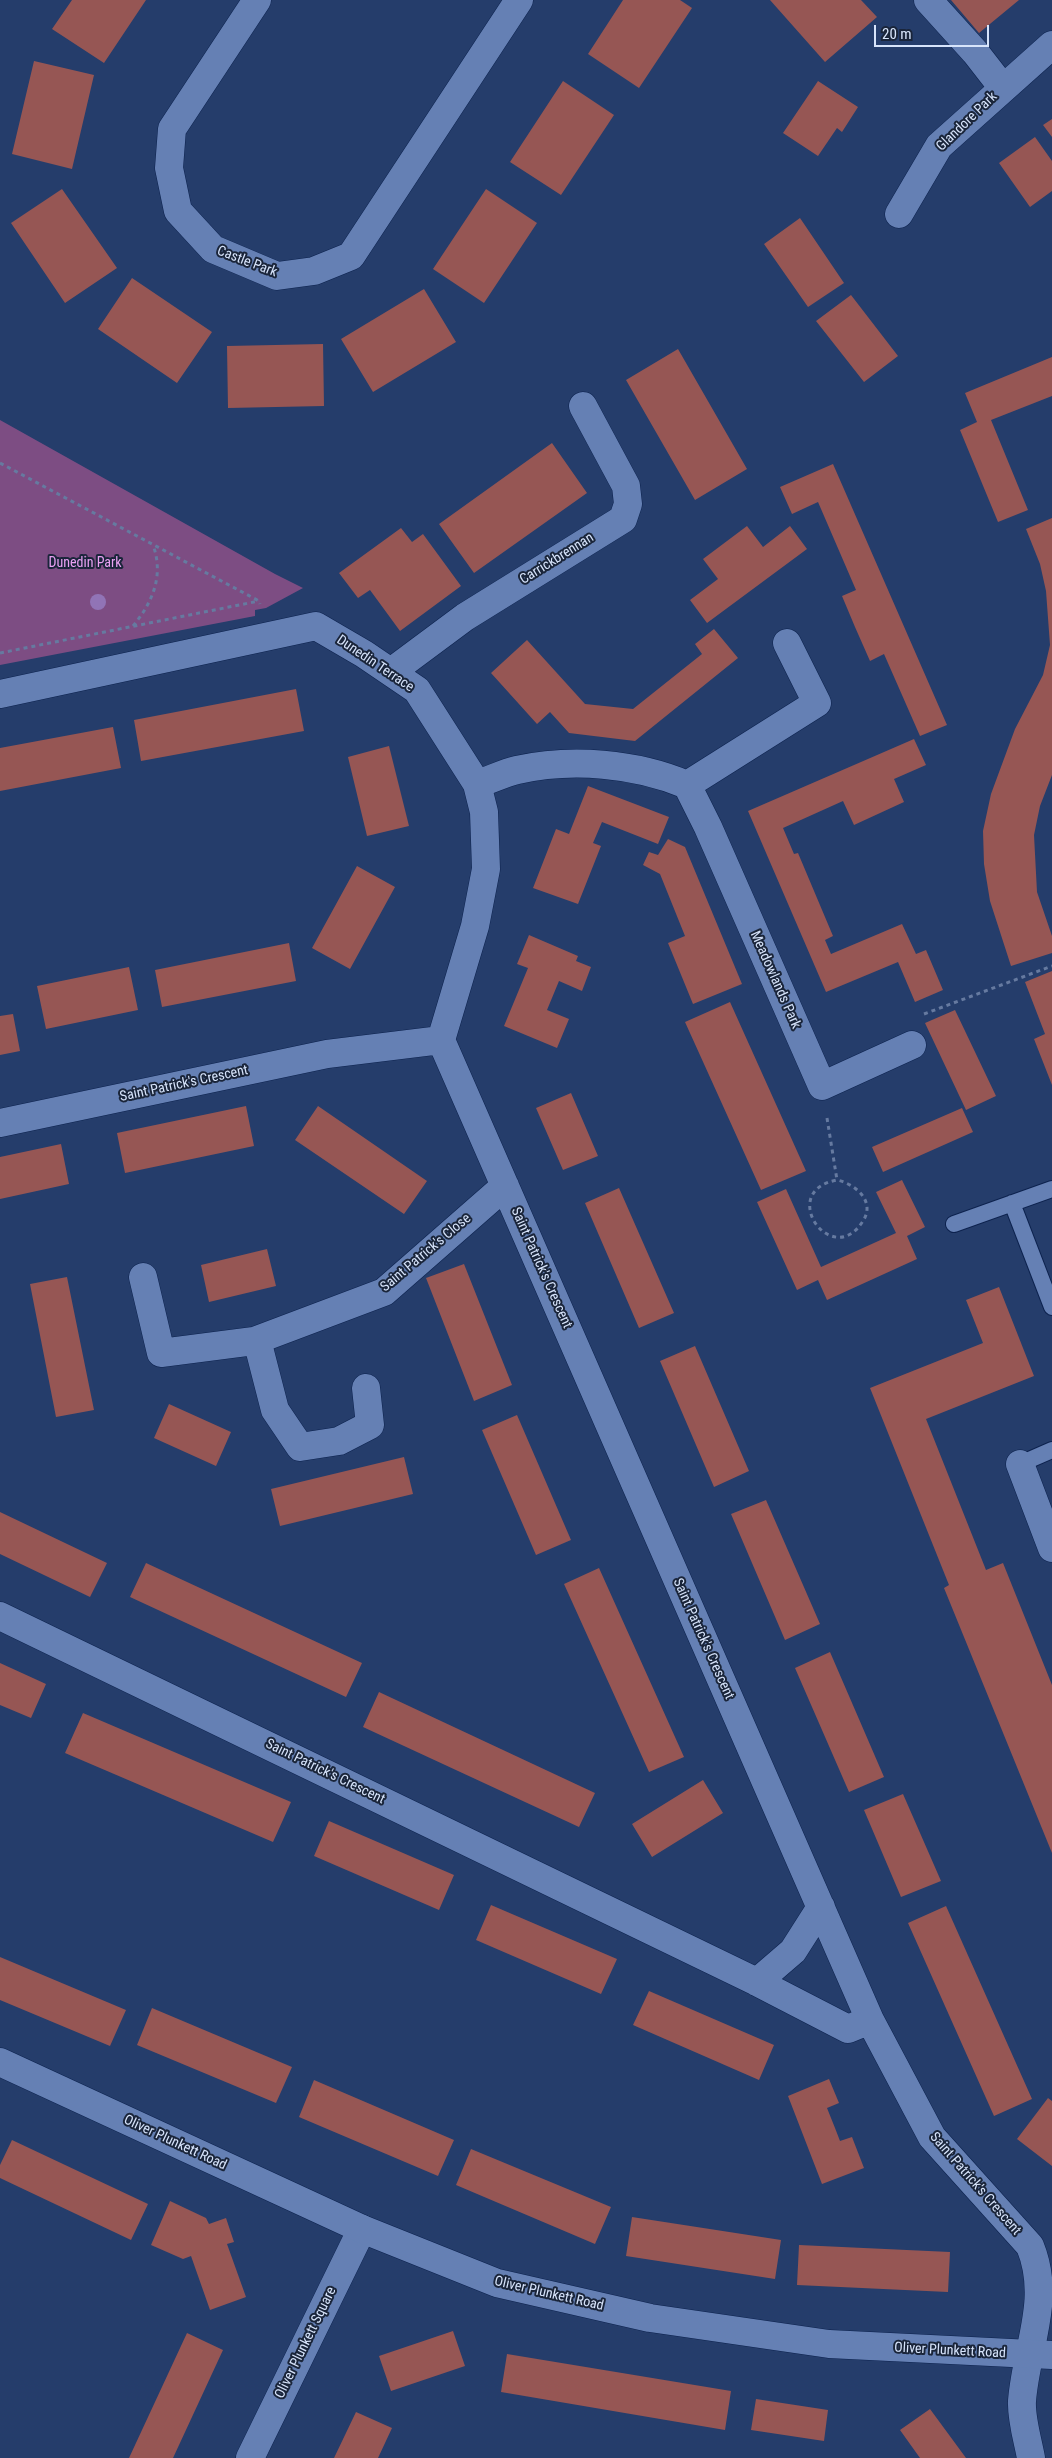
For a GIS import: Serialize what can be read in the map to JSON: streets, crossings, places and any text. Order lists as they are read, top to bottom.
{
  "streets": {
    "street": [
      "Glandore Park",
      "Castle Park",
      "Carrickbrennan",
      "Dunedin Terrace",
      "Meadowlands Park",
      "Saint Patrick's Crescent",
      "Saint Patrick's Close",
      "Oliver Plunkett Road",
      "Oliver Plunkett Square"
    ]
  },
  "crossings": [
    ["Carrickbrennan", "Dunedin Terrace"],
    ["Dunedin Terrace", "Saint Patrick's Crescent"],
    ["Saint Patrick's Crescent", "Saint Patrick's Close"],
    ["Saint Patrick's Crescent", "Oliver Plunkett Road"],
    ["Oliver Plunkett Road", "Oliver Plunkett Square"]
  ],
  "parks": ["Dunedin Park"],
  "scale_bar": "20 m"
}
